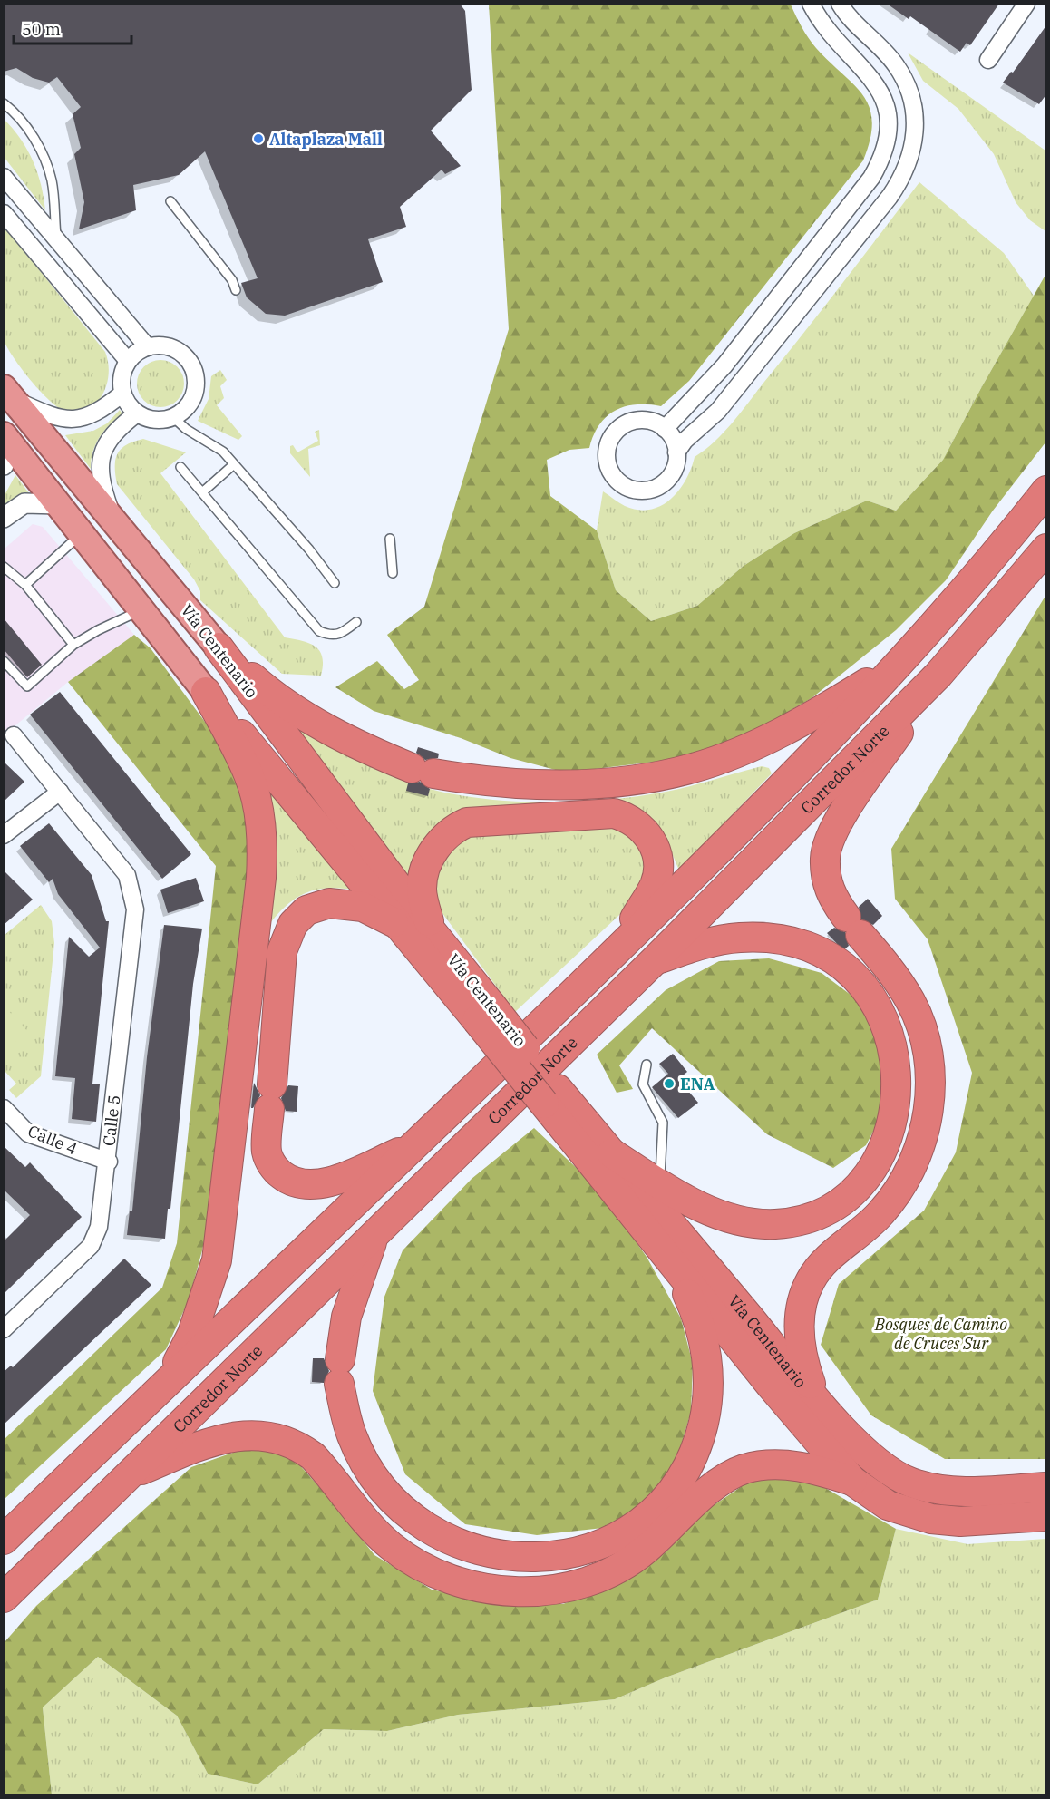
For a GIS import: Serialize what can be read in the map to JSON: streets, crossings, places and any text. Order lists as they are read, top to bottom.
{
  "streets": {
    "highway": ["Vía Centenario", "Corredor Norte"],
    "street": ["Calle 5", "Calle 4"]
  },
  "crossings": [
    ["Calle 5", "Calle 4"]
  ],
  "parks": ["Bosques de Camino de Cruces Sur"],
  "places": ["Altaplaza Mall", "ENA"],
  "scale_bar": "50 m"
}
